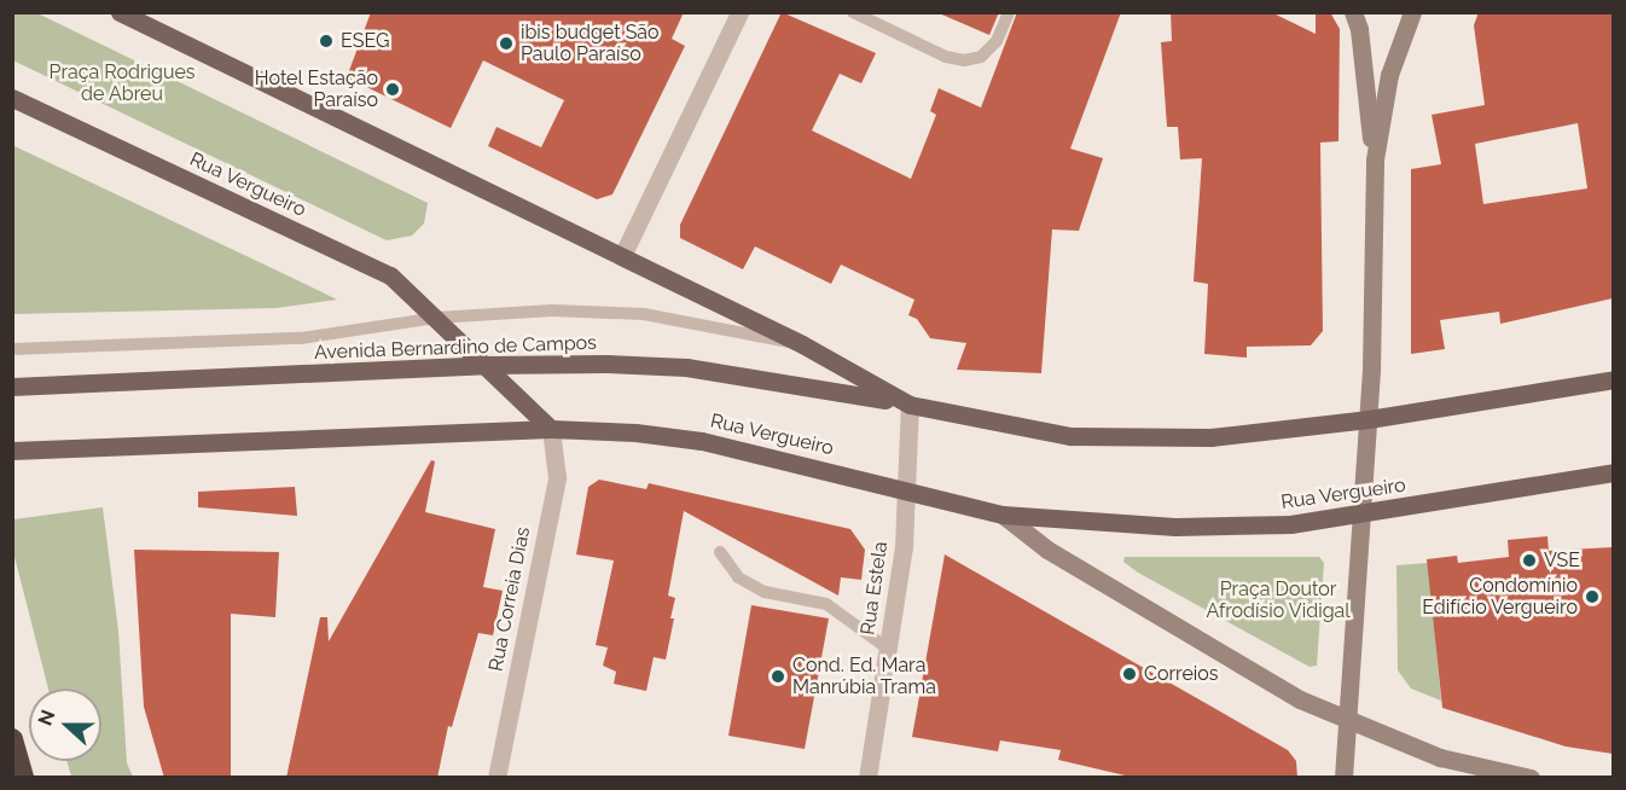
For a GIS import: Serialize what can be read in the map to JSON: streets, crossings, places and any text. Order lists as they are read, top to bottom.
{
  "streets": {
    "main road": ["Rua Vergueiro", "Avenida Bernardino de Campos"],
    "street": ["Rua Estela", "Rua Correia Dias"]
  },
  "crossings": [
    ["Rua Vergueiro", "Avenida Bernardino de Campos"],
    ["Rua Vergueiro", "Rua Estela"],
    ["Rua Vergueiro", "Rua Correia Dias"],
    ["Avenida Bernardino de Campos", "Rua Estela"]
  ],
  "parks": ["Praça Rodrigues de Abreu", "Praça Doutor Afrodísio Vidigal"],
  "places": [
    "ESEG",
    "ibis budget São Paulo Paraíso",
    "Hotel Estação Paraíso",
    "VSE",
    "Condomínio Edifício Vergueiro",
    "Correios",
    "Cond. Ed. Mara Manrúbia Trama"
  ],
  "north": "left"
}
